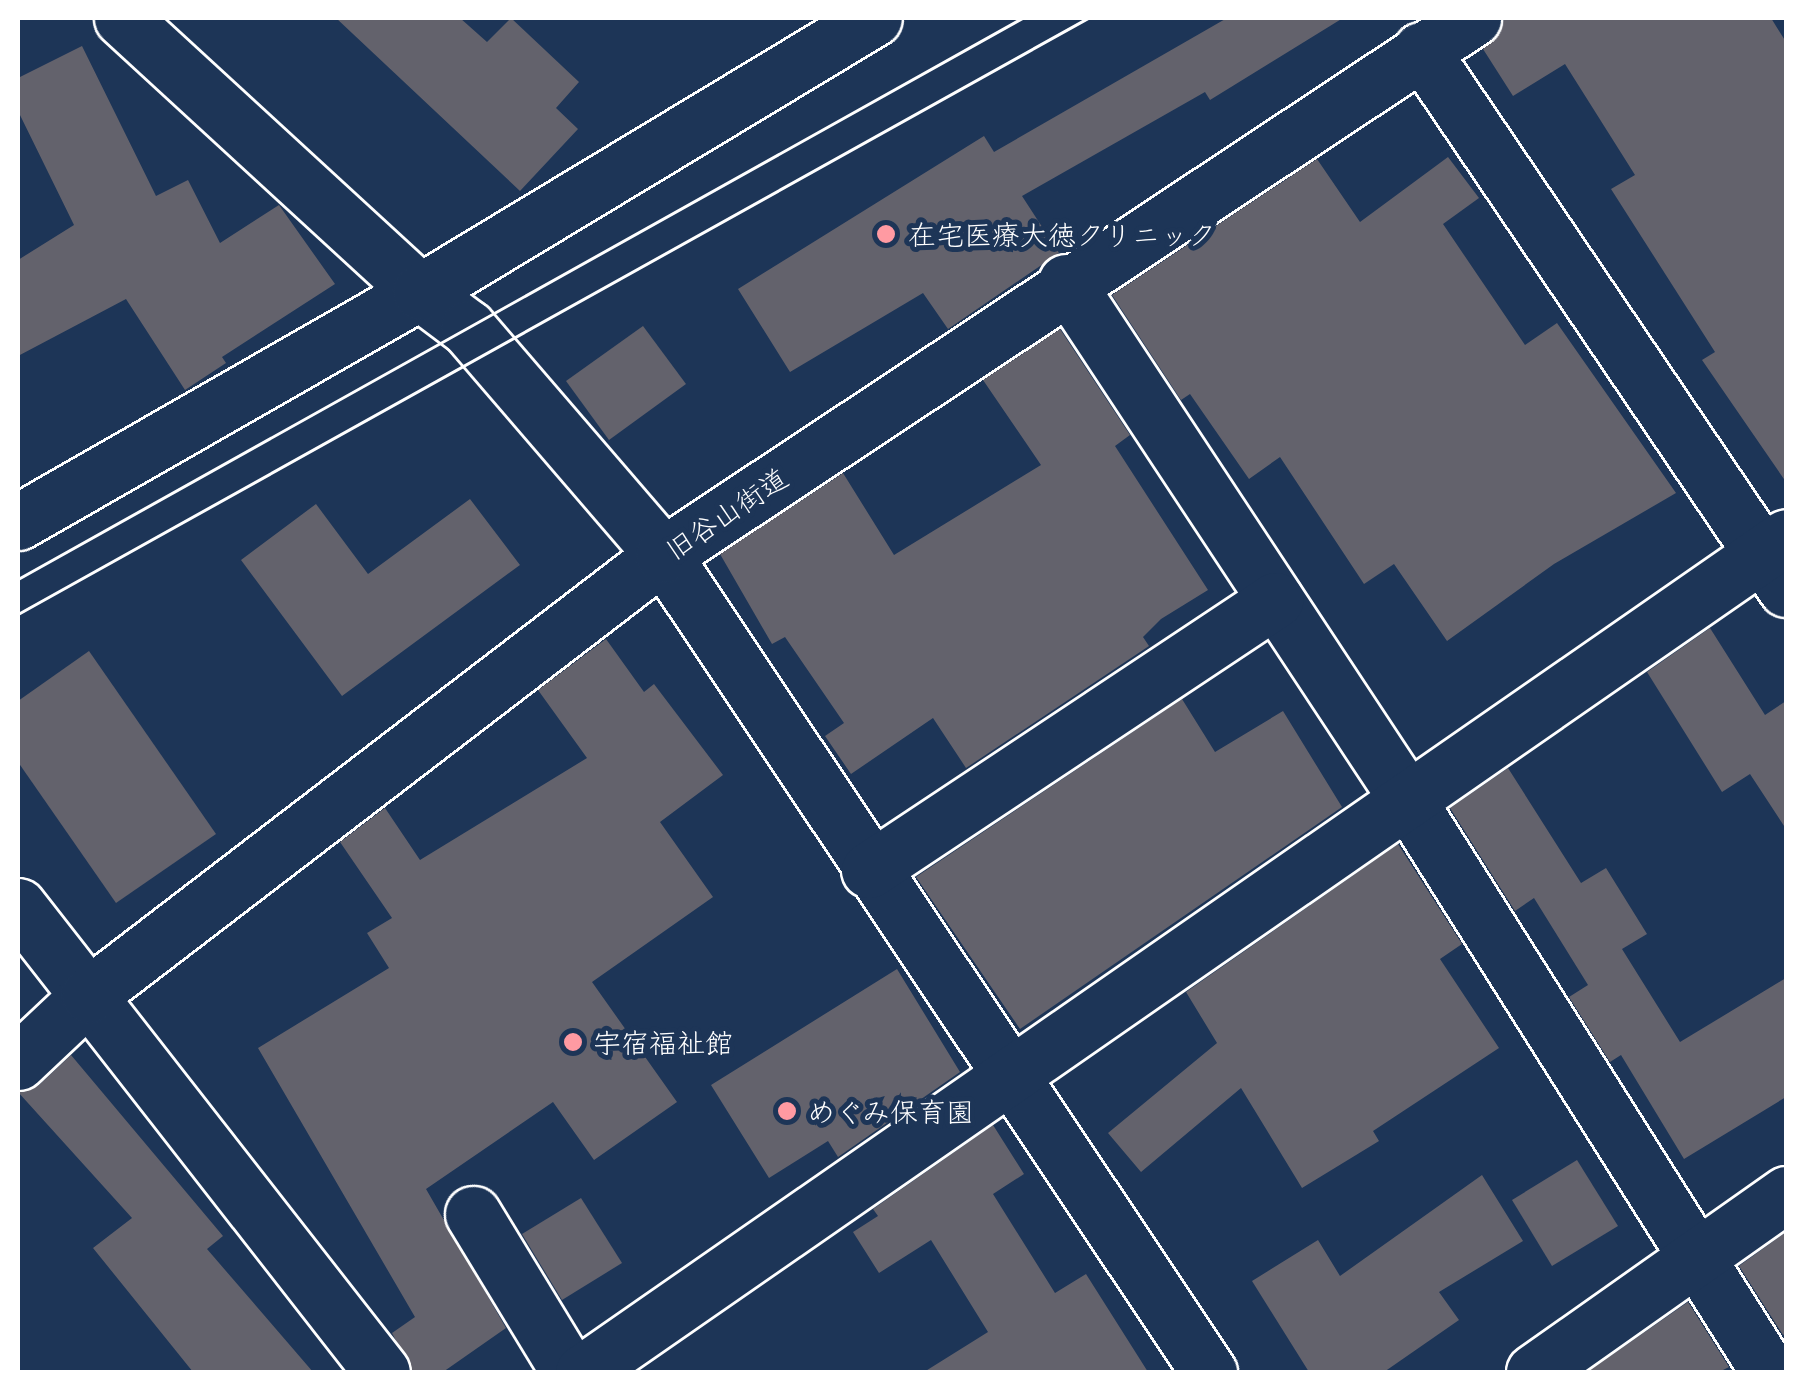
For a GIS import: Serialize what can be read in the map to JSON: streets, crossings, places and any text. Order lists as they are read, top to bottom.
{
  "streets": {
    "street": ["旧谷山街道"]
  },
  "places": ["在宅医療大徳クリニック", "宇宿福祉館", "めぐみ保育園"]
}
